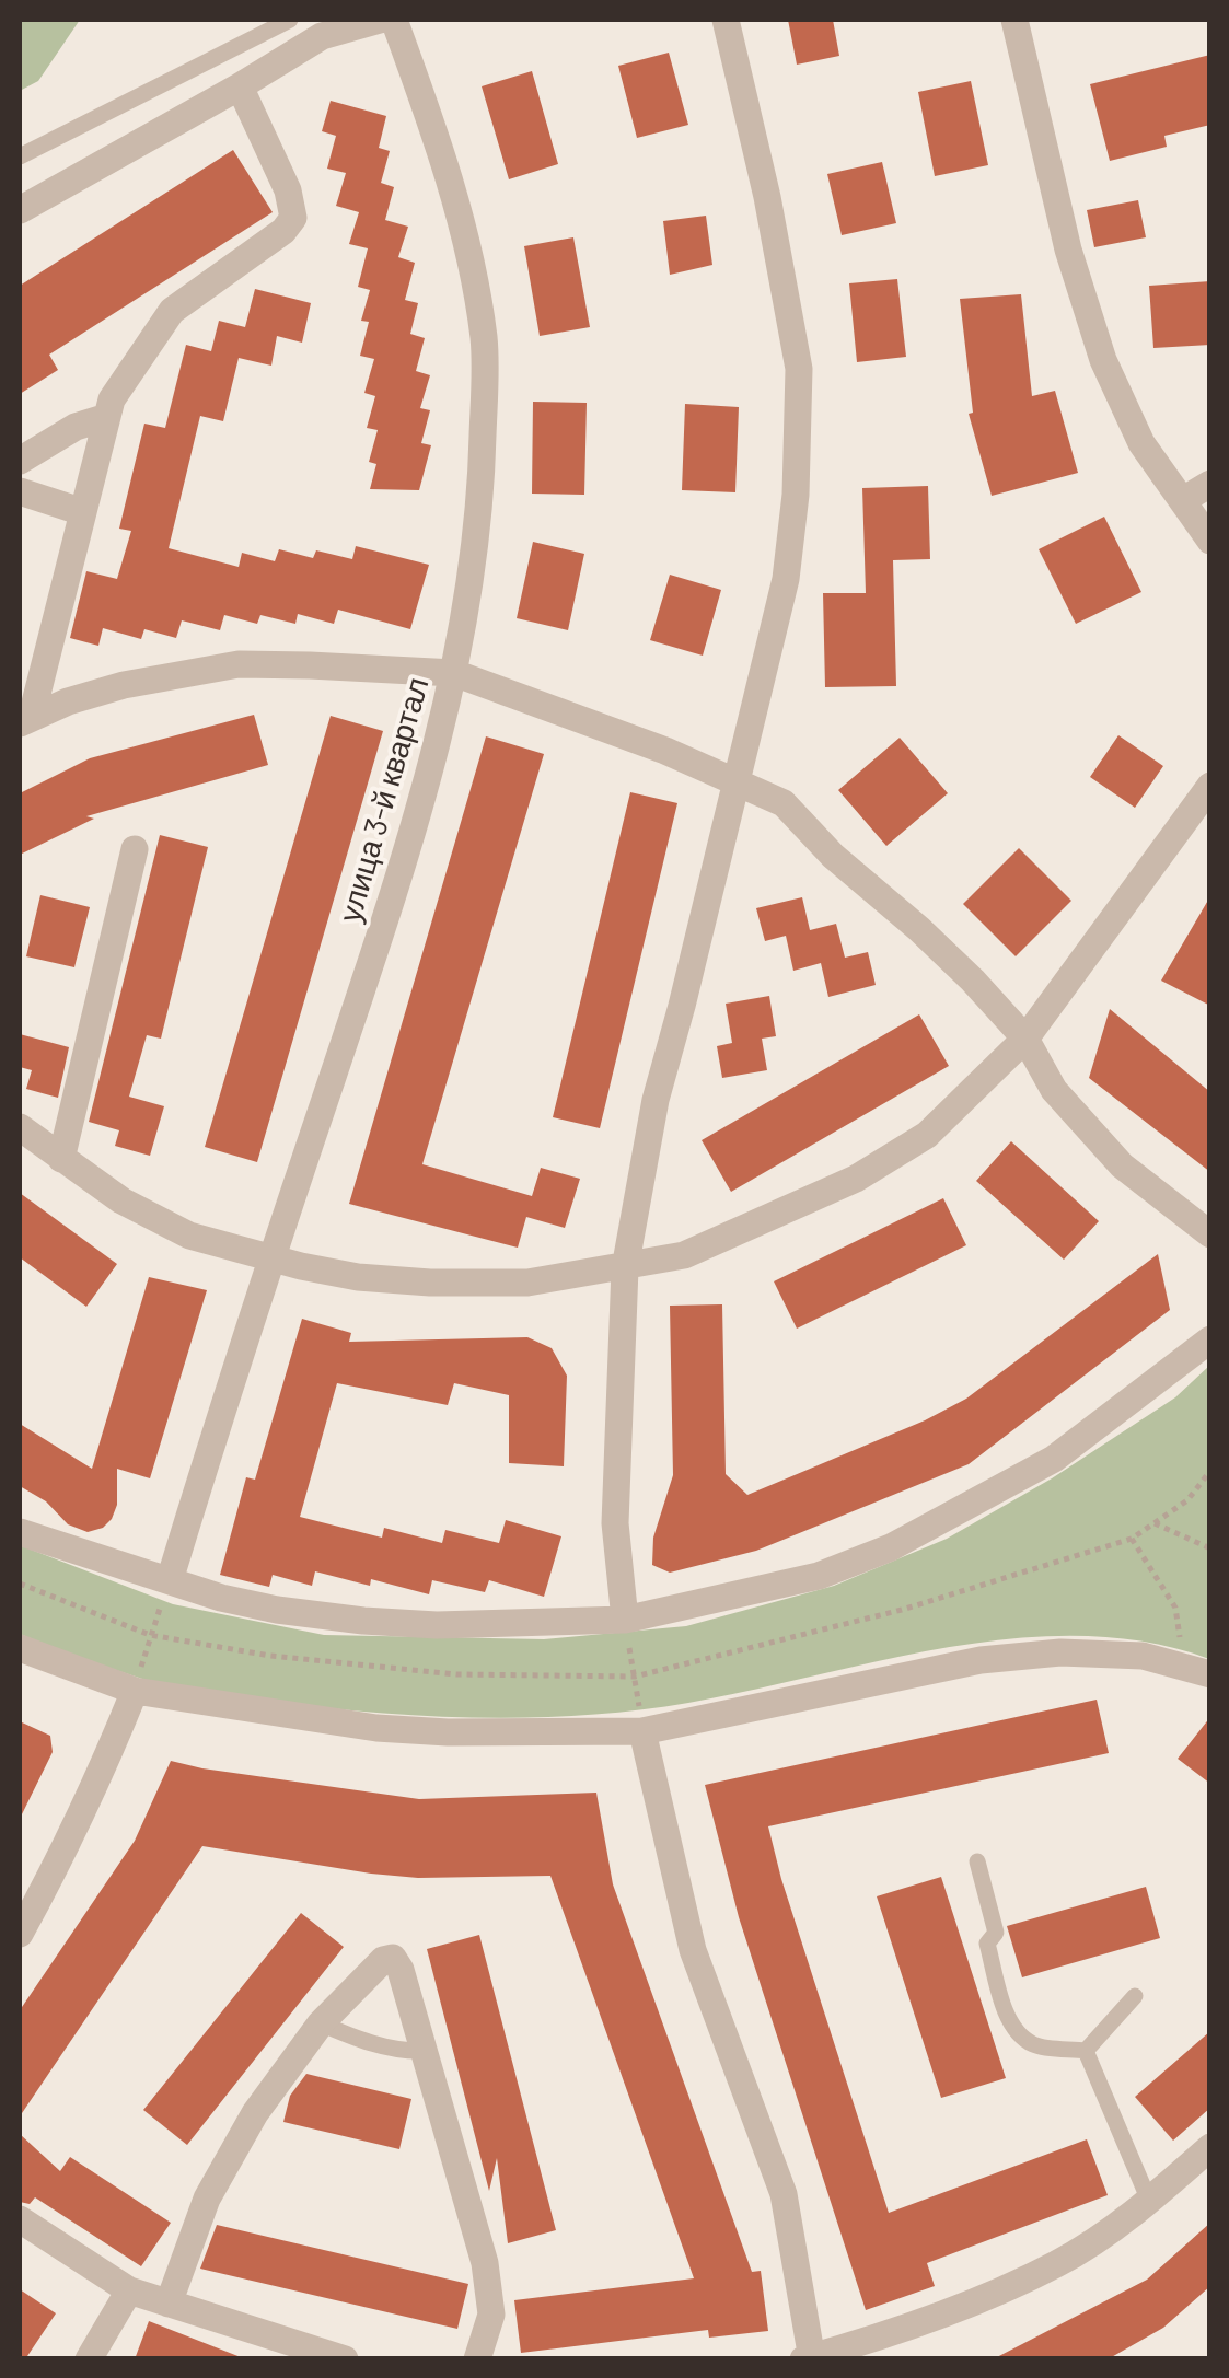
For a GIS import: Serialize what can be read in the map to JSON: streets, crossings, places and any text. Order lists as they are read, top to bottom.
{
  "streets": {
    "street": ["улица 3-й квартал"]
  }
}
